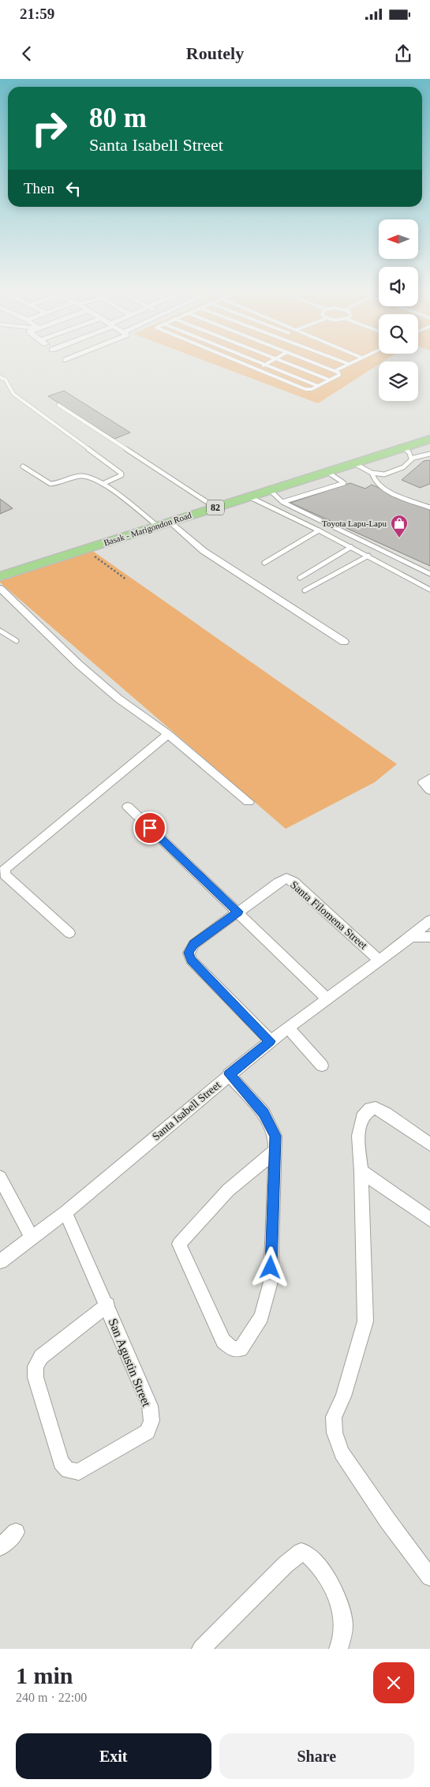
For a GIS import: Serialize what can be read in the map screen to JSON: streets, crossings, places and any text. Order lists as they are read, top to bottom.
{
  "streets": {
    "main road": ["82", "Basak - Marigondon Road"],
    "street": ["Santa Filomena Street", "Santa Isabell Street", "San Agustin Street"]
  },
  "crossings": [
    ["Santa Filomena Street", "Santa Isabell Street"],
    ["Santa Isabell Street", "San Agustin Street"]
  ],
  "places": {
    "shop": ["Toyota Lapu-Lapu"]
  },
  "north": "left",
  "page": {
    "status": "21:59",
    "header": "Routely",
    "turn": ["80 m", "Santa Isabell Street"],
    "then": "Then",
    "heading": ["1 min", "240 m · 22:00"],
    "buttons": ["Exit", "Share"]
  }
}
